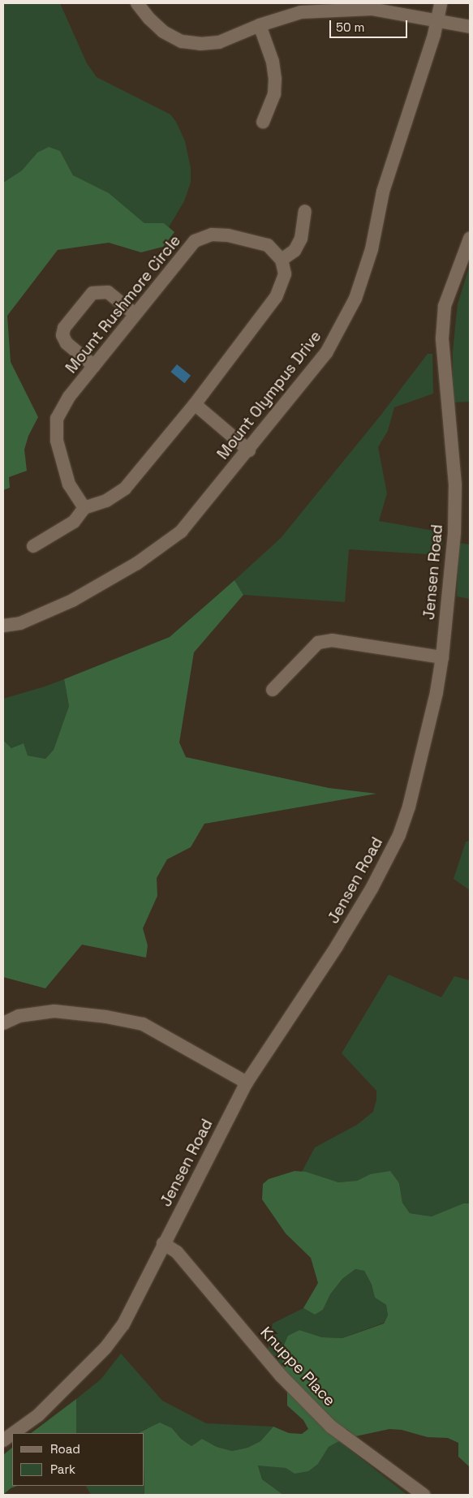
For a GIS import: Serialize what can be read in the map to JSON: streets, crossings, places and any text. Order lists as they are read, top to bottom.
{
  "streets": {
    "street": [
      "Mount Rushmore Circle",
      "Mount Olympus Drive",
      "Jensen Road",
      "Knuppe Place"
    ]
  },
  "crossings": [
    ["Jensen Road", "Knuppe Place"]
  ],
  "legend": ["Road", "Park"],
  "scale_bar": "50 m"
}
